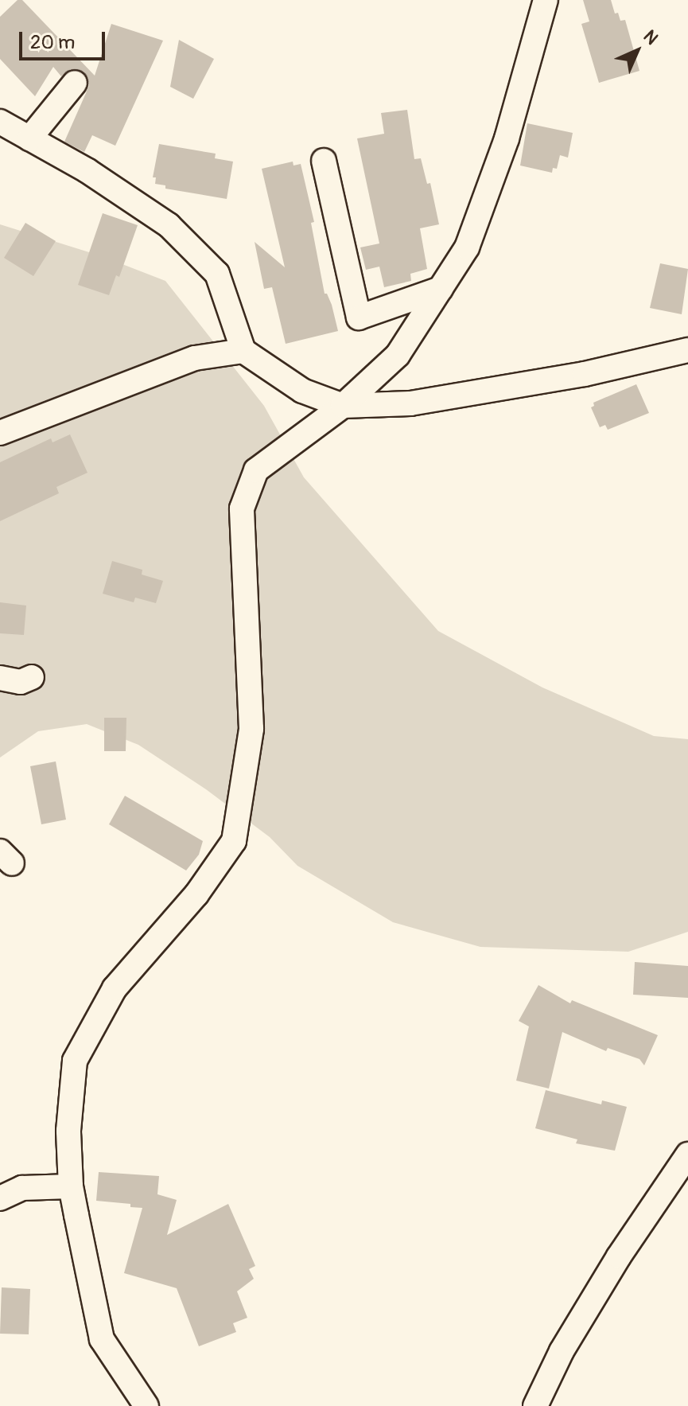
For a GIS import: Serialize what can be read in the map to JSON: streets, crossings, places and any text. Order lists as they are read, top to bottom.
{
  "scale_bar": "20 m",
  "north": "top right"
}
